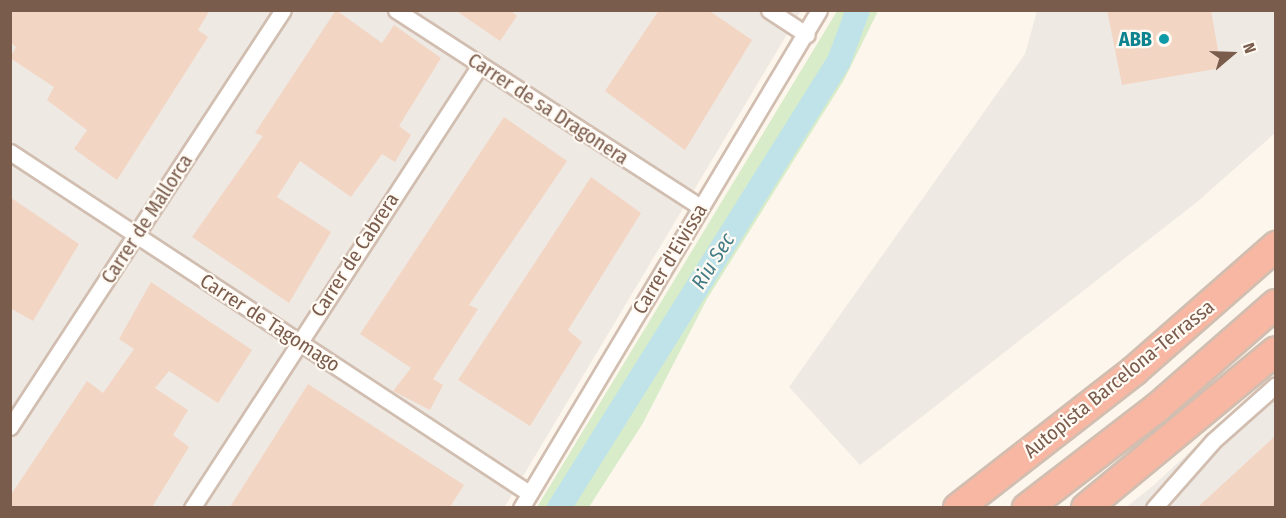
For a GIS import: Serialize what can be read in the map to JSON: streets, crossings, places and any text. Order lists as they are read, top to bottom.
{
  "streets": {
    "highway": ["Autopista Barcelona-Terrassa"],
    "street": [
      "Carrer de sa Dragonera",
      "Carrer de Mallorca",
      "Carrer de Cabrera",
      "Carrer d'Eivissa",
      "Carrer de Tagomago"
    ]
  },
  "crossings": [
    ["Carrer de sa Dragonera", "Carrer de Cabrera"],
    ["Carrer de sa Dragonera", "Carrer d'Eivissa"],
    ["Carrer de Mallorca", "Carrer de Tagomago"],
    ["Carrer de Cabrera", "Carrer de Tagomago"],
    ["Carrer d'Eivissa", "Carrer de Tagomago"]
  ],
  "water": ["Riu Sec"],
  "places": ["ABB"],
  "north": "right"
}
